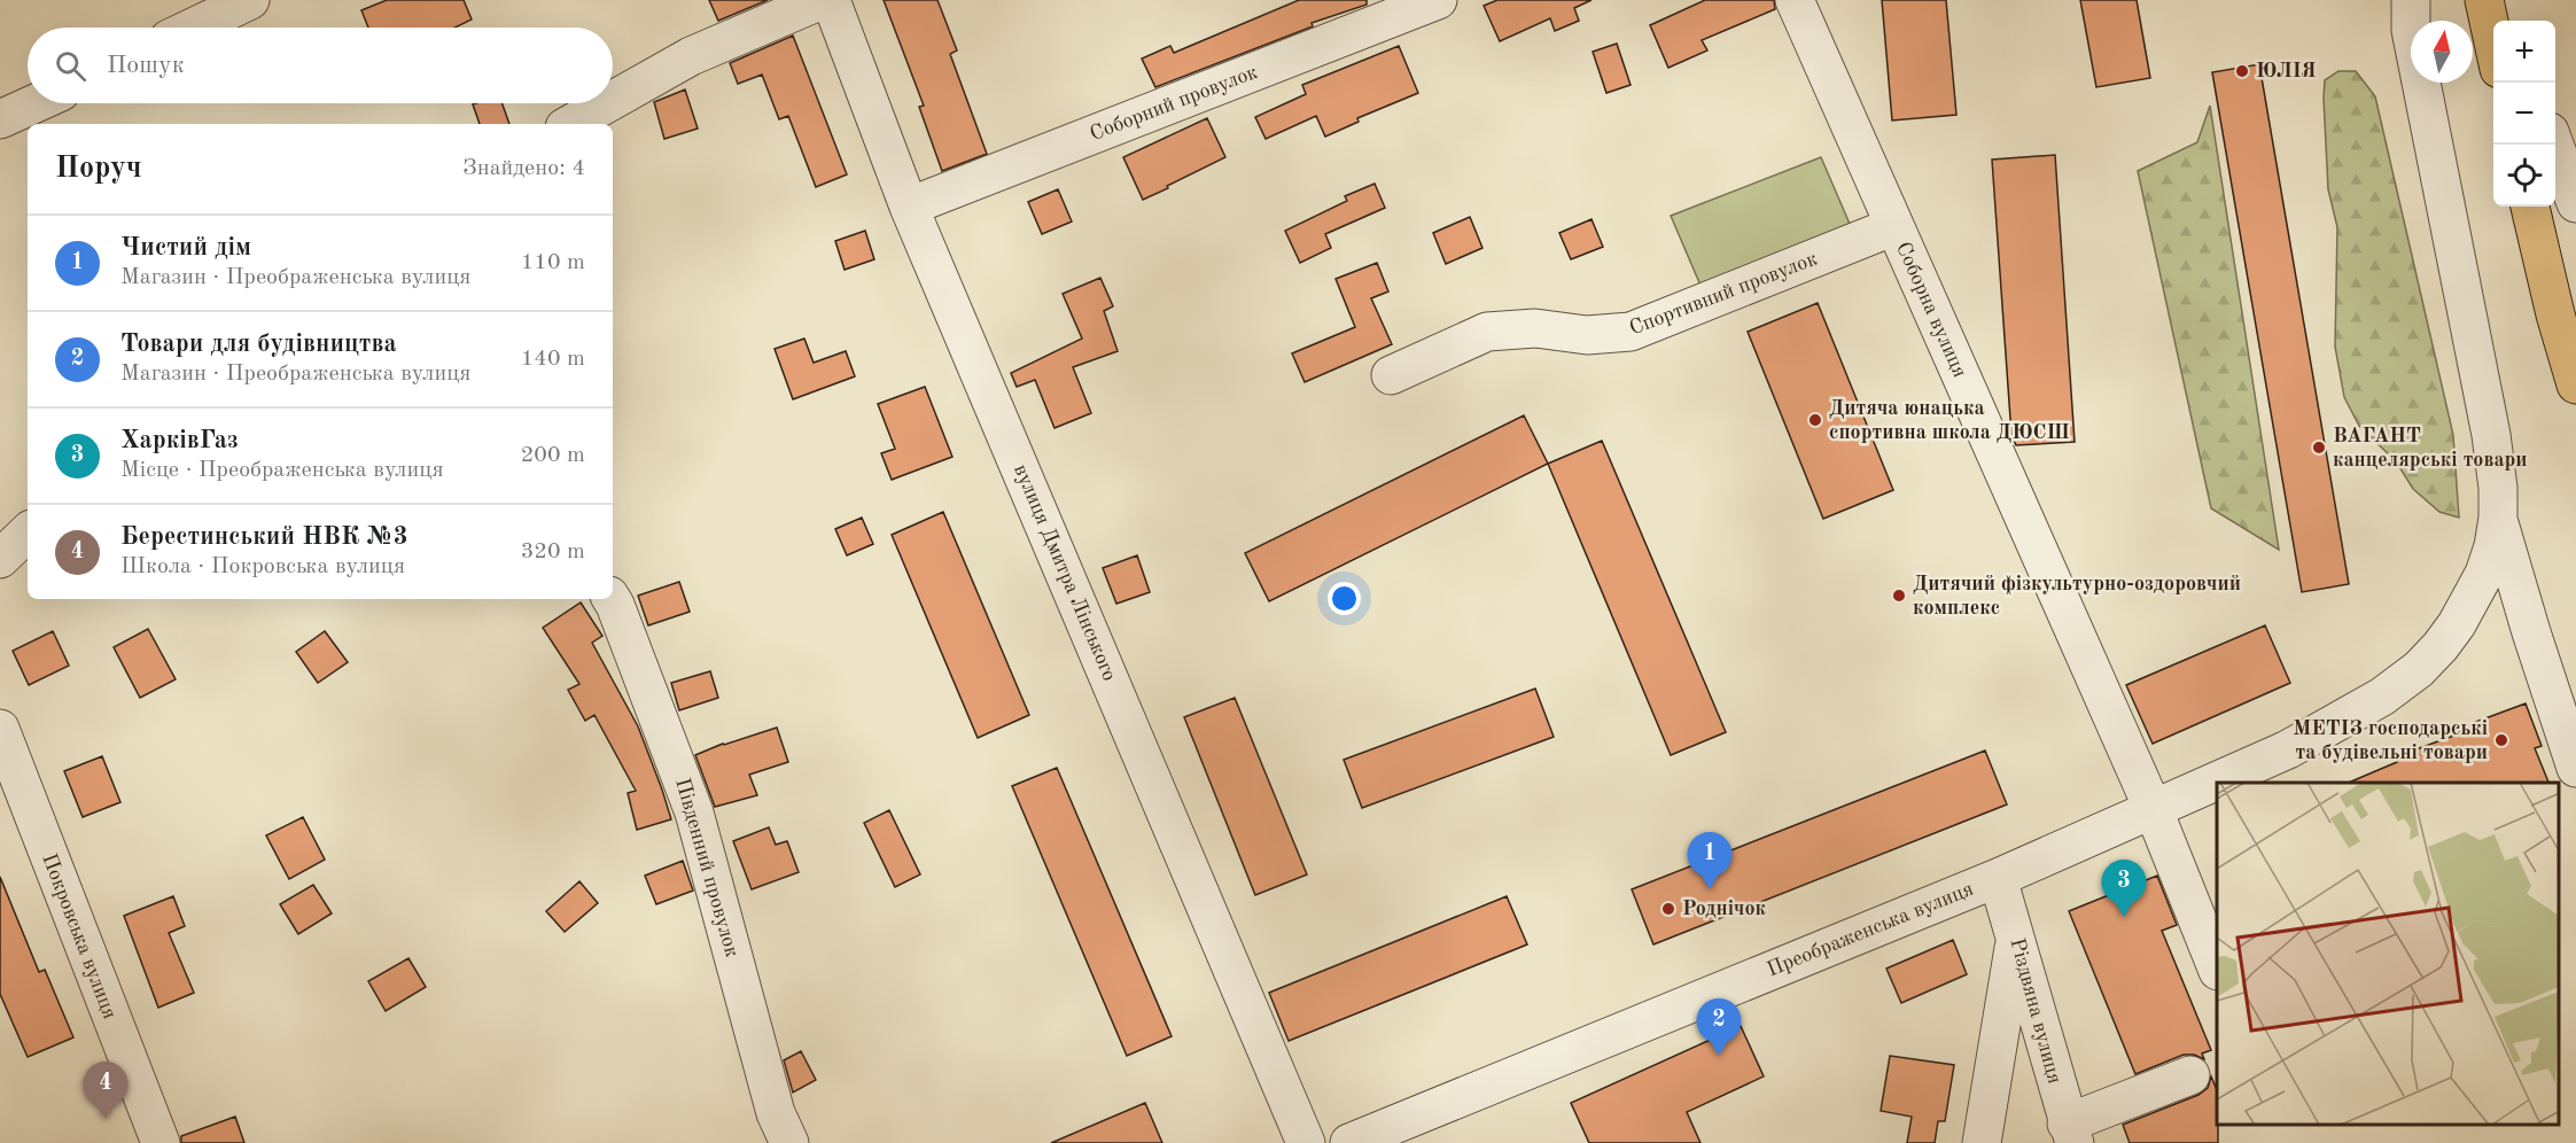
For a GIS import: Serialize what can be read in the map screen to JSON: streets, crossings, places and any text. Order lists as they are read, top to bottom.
{
  "streets": {
    "street": [
      "Соборний провулок",
      "Спортивний провулок",
      "Соборна вулиця",
      "вулиця Дмитра Лінського",
      "Південний провулок",
      "Преображенська вулиця",
      "Покровська вулиця",
      "Різдвяна вулиця"
    ]
  },
  "crossings": [
    ["Соборний провулок", "вулиця Дмитра Лінського"],
    ["Спортивний провулок", "Соборна вулиця"],
    ["Соборна вулиця", "Преображенська вулиця"],
    ["Преображенська вулиця", "Різдвяна вулиця"]
  ],
  "places": [
    "ЮЛІЯ",
    "Дитяча юнацька спортивна школа ДЮСШ",
    "ВАГАНТ канцелярські товари",
    "Дитячий фізкультурно-оздоровчий комплекс",
    "МЕТІЗ господарські та будівельні товари",
    "Роднічок"
  ],
  "north": "top",
  "page": {
    "map_buttons": ["+", "−"],
    "search": "Пошук",
    "heading": ["Поруч", "Знайдено: 4"],
    "list": [
      {
        "mark": "1",
        "name": "Чистий дім",
        "note": "Магазин · Преображенська вулиця",
        "value": "110 m"
      },
      {
        "mark": "2",
        "name": "Товари для будівництва",
        "note": "Магазин · Преображенська вулиця",
        "value": "140 m"
      },
      {
        "mark": "3",
        "name": "ХарківГаз",
        "note": "Місце · Преображенська вулиця",
        "value": "200 m"
      },
      {
        "mark": "4",
        "name": "Берестинський НВК №3",
        "note": "Школа · Покровська вулиця",
        "value": "320 m"
      }
    ],
    "pins": [
      "1",
      "3",
      "2",
      "4"
    ]
  }
}
